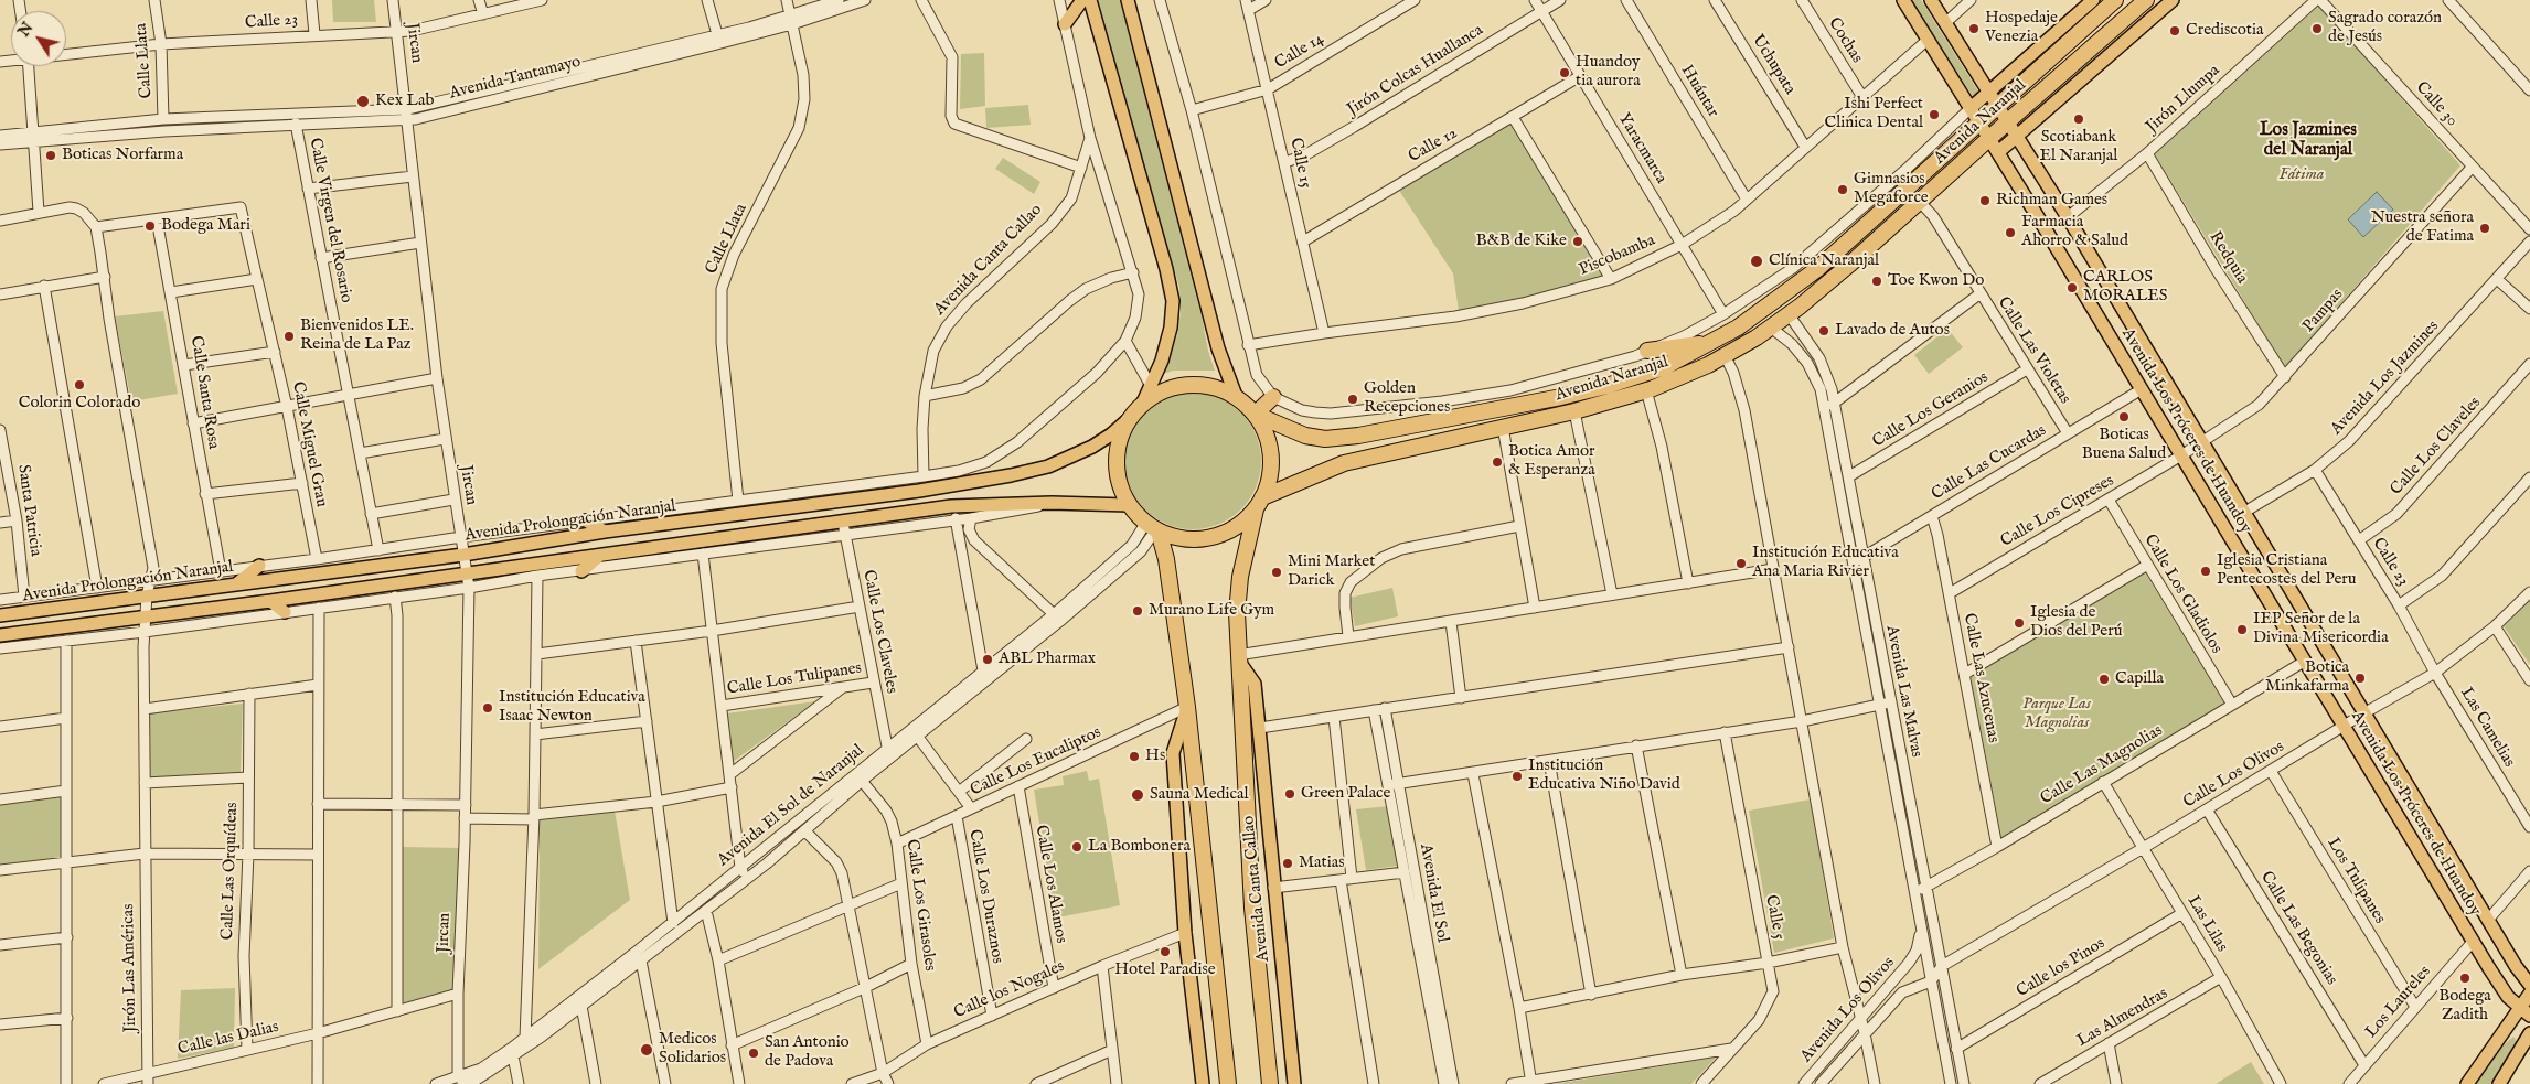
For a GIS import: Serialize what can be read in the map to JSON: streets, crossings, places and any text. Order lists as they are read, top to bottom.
{
  "streets": {
    "highway": ["Avenida Naranjal", "Avenida Canta Callao"],
    "main road": ["Avenida Los Próceres de Huandoy", "Avenida Prolongación Naranjal"],
    "street": [
      "Calle 23",
      "Cochas",
      "Jircan",
      "Calle 14",
      "Calle Llata",
      "Uchupata",
      "Jirón Colcas Huallanca",
      "Avenida Tantamayo",
      "Huántar",
      "Jirón Llumpa",
      "Calle 30",
      "Calle 12",
      "Yaracmarca",
      "Calle 15",
      "Calle Virgen del Rosario",
      "Piscobamba",
      "Redquia",
      "Pampas",
      "Calle Las Violetas",
      "Avenida Los Jazmines",
      "Calle Santa Rosa",
      "Calle Los Geranios",
      "Calle Miguel Grau",
      "Calle Los Claveles",
      "Calle Las Cucardas",
      "Santa Patricia",
      "Calle Los Cipreses",
      "Calle Los Gladiolos",
      "Calle Las Azucenas",
      "Calle Los Tulipanes",
      "Avenida Las Malvas",
      "Las Camelias",
      "Calle Los Eucaliptos",
      "Calle Las Magnolias",
      "Calle Los Olivos",
      "Avenida El Sol de Naranjal",
      "Calle Las Orquídeas",
      "Los Tulipanes",
      "Calle Los Alamos",
      "Avenida El Sol",
      "Calle Los Duraznos",
      "Calle Los Girasoles",
      "Calle 5",
      "Las Lilas",
      "Calle Las Begonias",
      "Jirón Las Américas",
      "Calle los Pinos",
      "Calle los Nogales",
      "Los Laureles",
      "Avenida Los Olivos",
      "Las Almendras",
      "Calle las Dalias"
    ]
  },
  "crossings": [
    ["Calle 23", "Jircan"],
    ["Calle 23", "Calle Llata"],
    ["Calle 23", "Avenida Los Jazmines"],
    ["Calle 23", "Calle Los Claveles"],
    ["Calle 23", "Las Camelias"],
    ["Calle 23", "Calle Los Olivos"],
    ["Cochas", "Piscobamba"],
    ["Jircan", "Avenida Tantamayo"],
    ["Jircan", "Avenida Prolongación Naranjal"],
    ["Jircan", "Avenida El Sol de Naranjal"],
    ["Jircan", "Calle las Dalias"],
    ["Calle 14", "Calle 15"],
    ["Calle Llata", "Avenida Tantamayo"],
    ["Calle Llata", "Avenida Prolongación Naranjal"],
    ["Uchupata", "Piscobamba"],
    ["Jirón Colcas Huallanca", "Yaracmarca"],
    ["Jirón Colcas Huallanca", "Calle 15"],
    ["Avenida Tantamayo", "Calle Virgen del Rosario"],
    ["Huántar", "Piscobamba"],
    ["Jirón Llumpa", "Calle 30"],
    ["Jirón Llumpa", "Redquia"],
    ["Jirón Llumpa", "Avenida Los Próceres de Huandoy"],
    ["Calle 30", "Pampas"],
    ["Avenida Naranjal", "Yaracmarca"],
    ["Avenida Naranjal", "Piscobamba"],
    ["Avenida Naranjal", "Avenida Canta Callao"],
    ["Avenida Naranjal", "Calle Las Violetas"],
    ["Avenida Naranjal", "Avenida Los Próceres de Huandoy"],
    ["Avenida Naranjal", "Avenida Prolongación Naranjal"],
    ["Avenida Naranjal", "Avenida Las Malvas"],
    ["Avenida Naranjal", "Avenida El Sol de Naranjal"],
    ["Calle 12", "Yaracmarca"],
    ["Calle 12", "Calle 15"],
    ["Yaracmarca", "Piscobamba"],
    ["Calle 15", "Piscobamba"],
    ["Calle Virgen del Rosario", "Avenida Prolongación Naranjal"],
    ["Piscobamba", "Avenida Los Próceres de Huandoy"],
    ["Redquia", "Pampas"],
    ["Avenida Canta Callao", "Avenida Prolongación Naranjal"],
    ["Avenida Canta Callao", "Avenida El Sol de Naranjal"],
    ["Pampas", "Avenida Los Próceres de Huandoy"],
    ["Pampas", "Calle Los Cipreses"],
    ["Calle Las Violetas", "Calle Los Geranios"],
    ["Calle Las Violetas", "Calle Las Cucardas"],
    ["Avenida Los Jazmines", "Avenida Los Próceres de Huandoy"],
    ["Calle Santa Rosa", "Calle Miguel Grau"],
    ["Calle Santa Rosa", "Avenida Prolongación Naranjal"],
    ["Calle Los Geranios", "Avenida Las Malvas"],
    ["Avenida Los Próceres de Huandoy", "Calle Las Cucardas"],
    ["Avenida Los Próceres de Huandoy", "Calle Los Cipreses"],
    ["Avenida Los Próceres de Huandoy", "Calle Las Magnolias"],
    ["Avenida Los Próceres de Huandoy", "Calle Los Olivos"],
    ["Avenida Los Próceres de Huandoy", "Los Laureles"],
    ["Calle Miguel Grau", "Avenida Prolongación Naranjal"],
    ["Calle Los Claveles", "Avenida Prolongación Naranjal"],
    ["Calle Los Claveles", "Calle Los Tulipanes"],
    ["Calle Los Claveles", "Avenida El Sol de Naranjal"],
    ["Calle Las Cucardas", "Calle Las Azucenas"],
    ["Calle Las Cucardas", "Avenida Las Malvas"],
    ["Santa Patricia", "Avenida Prolongación Naranjal"],
    ["Calle Los Cipreses", "Calle Los Gladiolos"],
    ["Calle Los Cipreses", "Calle Las Azucenas"],
    ["Avenida Prolongación Naranjal", "Avenida El Sol de Naranjal"],
    ["Avenida Prolongación Naranjal", "Jirón Las Américas"],
    ["Calle Los Gladiolos", "Calle Las Magnolias"],
    ["Calle Las Azucenas", "Calle Las Magnolias"],
    ["Avenida Las Malvas", "Calle Las Magnolias"],
    ["Avenida Las Malvas", "Calle Los Olivos"],
    ["Avenida Las Malvas", "Calle los Pinos"],
    ["Avenida Las Malvas", "Avenida Los Olivos"],
    ["Las Camelias", "Calle Los Olivos"],
    ["Calle Los Eucaliptos", "Calle Los Alamos"],
    ["Calle Los Eucaliptos", "Calle Los Duraznos"],
    ["Calle Los Eucaliptos", "Calle Los Girasoles"],
    ["Calle Las Magnolias", "Las Lilas"],
    ["Calle Los Olivos", "Los Tulipanes"],
    ["Calle Los Olivos", "Las Lilas"],
    ["Calle Los Olivos", "Calle Las Begonias"],
    ["Avenida El Sol de Naranjal", "Calle Los Girasoles"],
    ["Calle Las Orquídeas", "Calle las Dalias"],
    ["Los Tulipanes", "Los Laureles"],
    ["Calle Los Alamos", "Calle los Nogales"],
    ["Calle Los Duraznos", "Calle los Nogales"],
    ["Calle Los Girasoles", "Calle los Nogales"],
    ["Las Lilas", "Calle los Pinos"],
    ["Las Lilas", "Las Almendras"],
    ["Calle Las Begonias", "Los Laureles"],
    ["Jirón Las Américas", "Calle las Dalias"]
  ],
  "districts": ["Los Jazmines del Naranjal"],
  "parks": ["Fátima", "Parque Las Magnolias"],
  "places": [
    "Hospedaje Venezia",
    "Sagrado corazón de Jesús",
    "Crediscotia",
    "Huandoy tia aurora",
    "Kex Lab",
    "Ishi Perfect Clinica Dental",
    "Scotiabank El Naranjal",
    "Boticas Norfarma",
    "Gimnasios Megaforce",
    "Richman Games",
    "Bodega Mari",
    "Nuestra señora de Fatima",
    "Farmacia Ahorro & Salud",
    "B&B de Kike",
    "Clínica Naranjal",
    "Toe Kwon Do",
    "CARLOS MORALES",
    "Lavado de Autos",
    "Bienvenidos LE. Reina de La Paz",
    "Colorin Colorado",
    "Golden Recepciones",
    "Boticas Buena Salud",
    "Botica Amor & Esperanza",
    "Institución Educativa Ana Maria Rivier",
    "Iglesia Cristiana Pentecostes del Peru",
    "Mini Market Darick",
    "Murano Life Gym",
    "Iglesia de Dios del Perú",
    "IEP Señor de la Divina Misericordia",
    "ABL Pharmax",
    "Botica Minkafarma",
    "Capilla",
    "Institución Educativa Isaac Newton",
    "Hs",
    "Institución Educativa Niño David",
    "Green Palace",
    "Sauna Medical",
    "La Bombonera",
    "Matias",
    "Hotel Paradise",
    "Bodega Zadith",
    "Medicos Solidarios",
    "San Antonio de Padova"
  ],
  "north": "top left"
}
